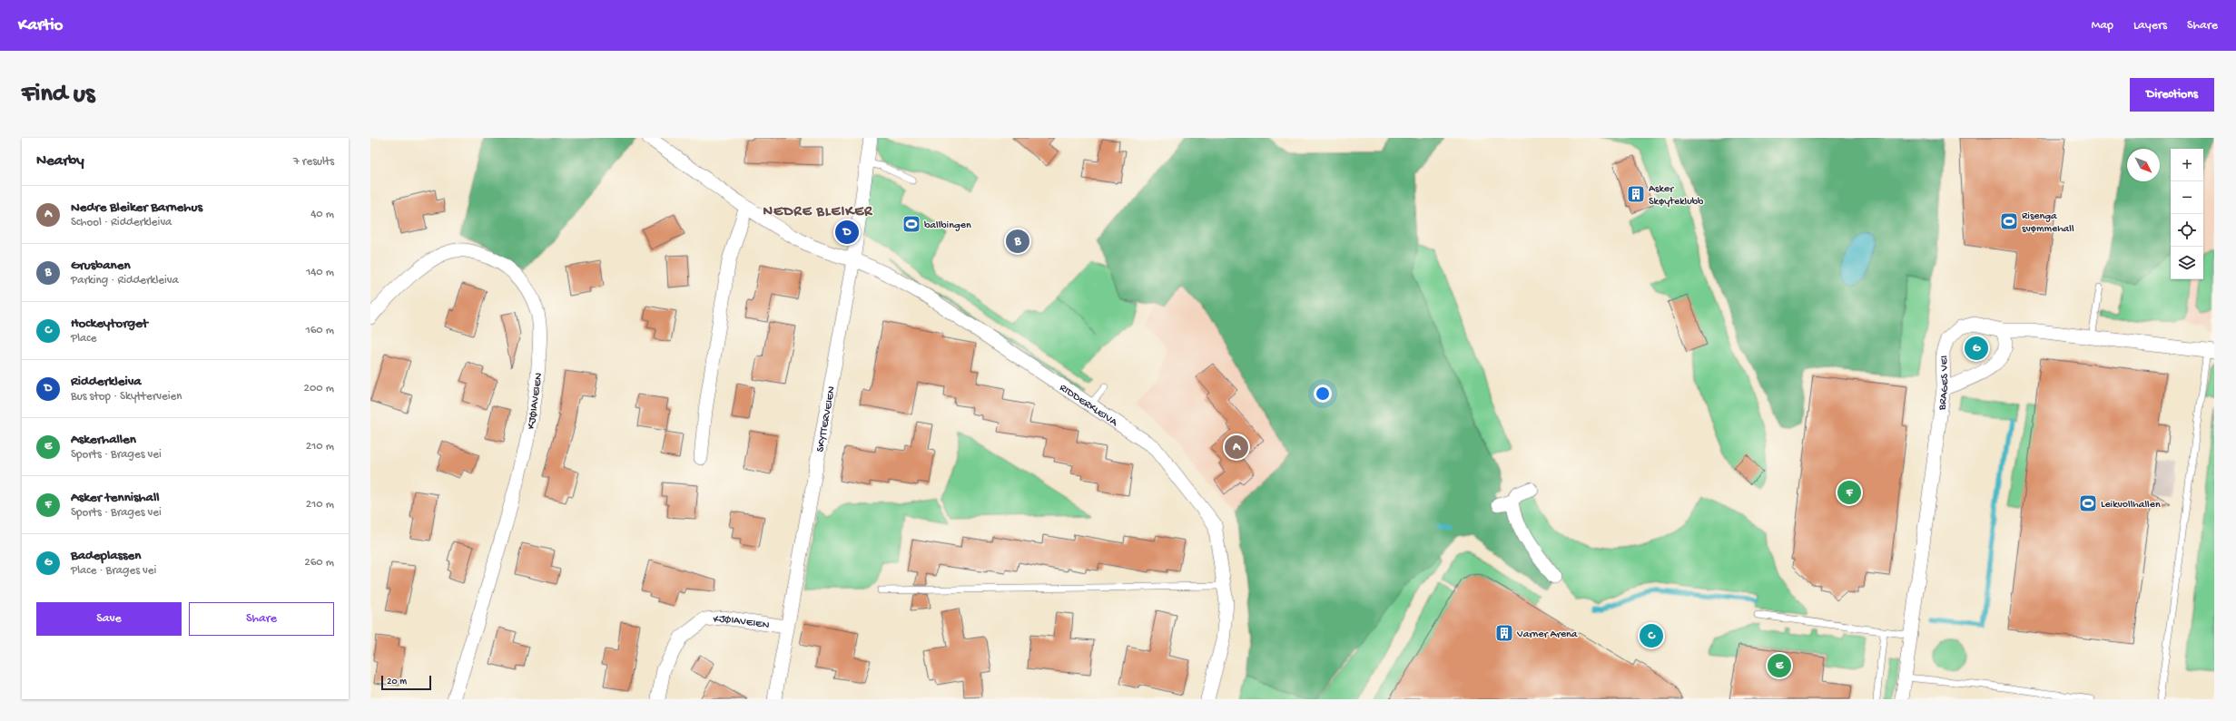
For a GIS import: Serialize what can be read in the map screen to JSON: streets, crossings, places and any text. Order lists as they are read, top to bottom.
{
  "streets": {
    "street": [
      "BRAGES VEI",
      "KJØIAVEIEN",
      "RIDDERKLEIVA",
      "SKYTTERVEIEN"
    ]
  },
  "crossings": [
    ["KJØIAVEIEN", "SKYTTERVEIEN"],
    ["RIDDERKLEIVA", "SKYTTERVEIEN"]
  ],
  "districts": ["NEDRE BLEIKER"],
  "places": {
    "building": ["Asker Skøyteklubb", "Varner Arena"],
    "sports": ["Risenga svømmehall", "ballbingen", "Leikvollhallen"]
  },
  "scale_bar": "20 m",
  "north": "bottom right",
  "page": {
    "header": "Kartio",
    "nav": ["Map", "Layers", "Share"],
    "buttons": [
      "Directions",
      ["Save", "Share"]
    ],
    "title": "Find us",
    "heading": ["Nearby", "7 results"],
    "map_buttons": ["+", "−"],
    "list": [
      {
        "mark": "A",
        "name": "Nedre Bleiker Barnehus",
        "note": "School · Ridderkleiva",
        "value": "40 m"
      },
      {
        "mark": "B",
        "name": "Grusbanen",
        "note": "Parking · Ridderkleiva",
        "value": "140 m"
      },
      {
        "mark": "C",
        "name": "Hockeytorget",
        "note": "Place",
        "value": "160 m"
      },
      {
        "mark": "D",
        "name": "Ridderkleiva",
        "note": "Bus stop · Skytterveien",
        "value": "200 m"
      },
      {
        "mark": "E",
        "name": "Askerhallen",
        "note": "Sports · Brages vei",
        "value": "210 m"
      },
      {
        "mark": "F",
        "name": "Asker tennishall",
        "note": "Sports · Brages vei",
        "value": "210 m"
      },
      {
        "mark": "G",
        "name": "Badeplassen",
        "note": "Place · Brages vei",
        "value": "260 m"
      }
    ],
    "pins": [
      "D",
      "B",
      "G",
      "A",
      "F",
      "C",
      "E"
    ],
    "scale": "20 m"
  }
}
